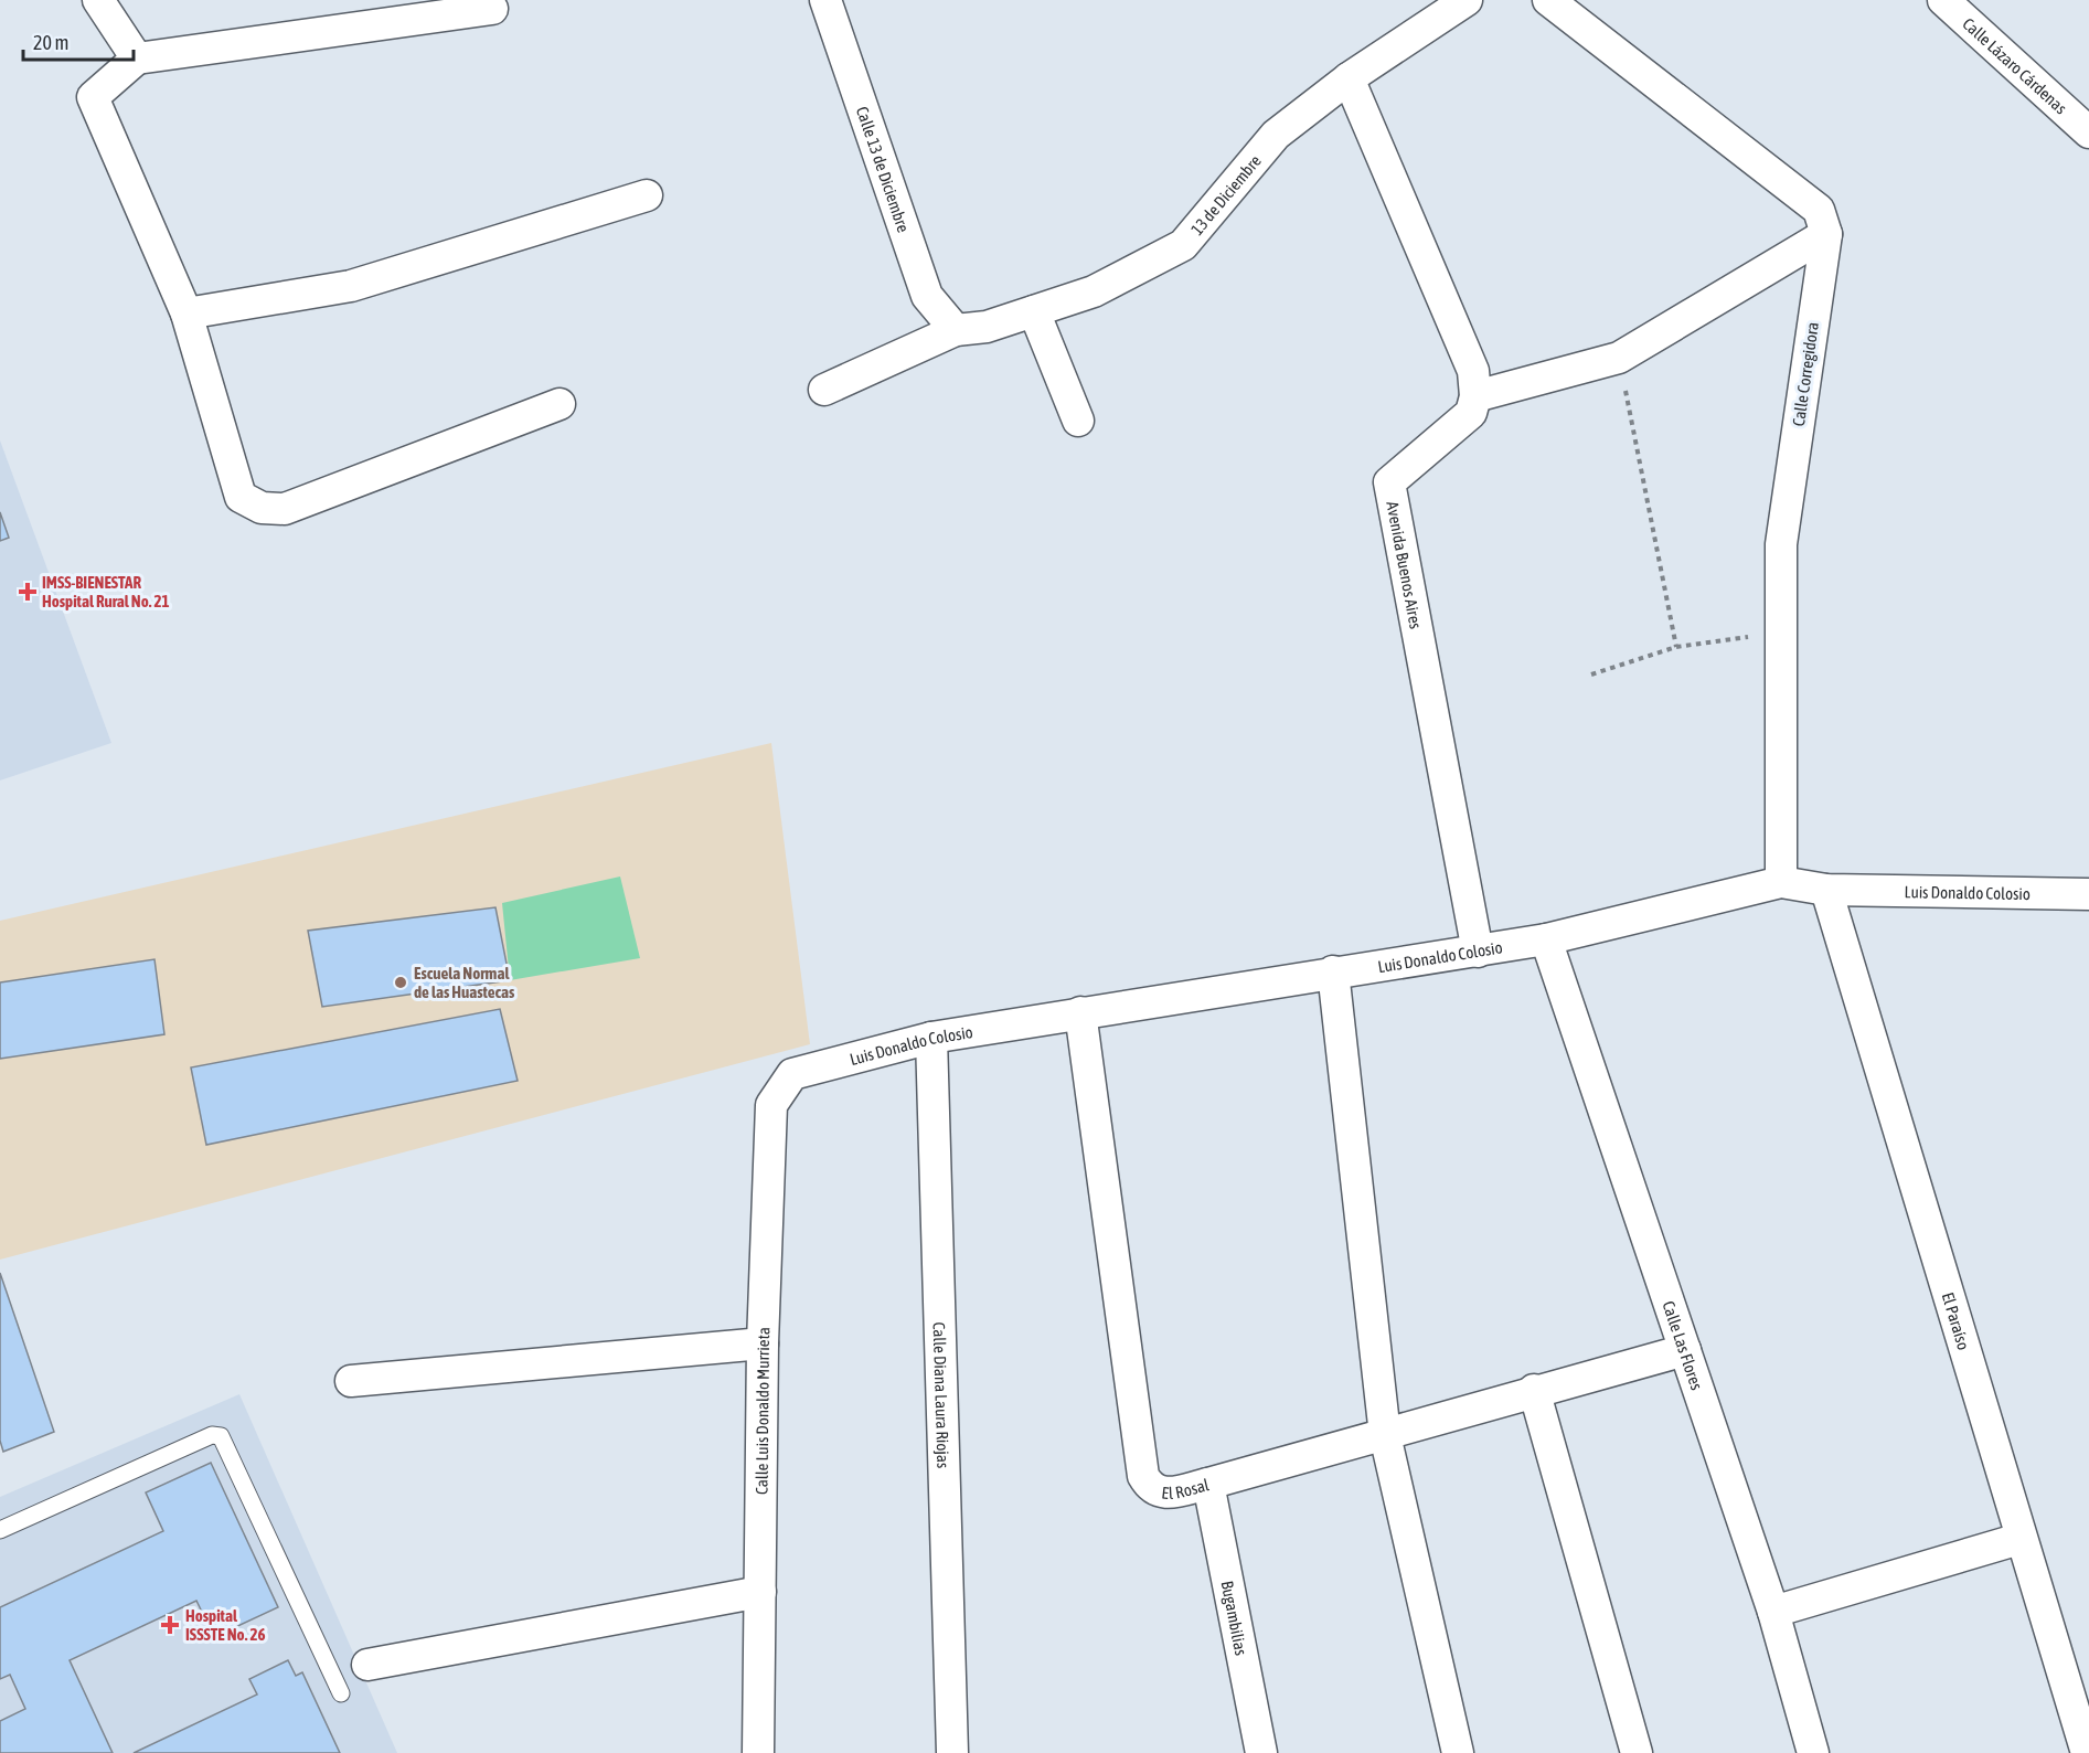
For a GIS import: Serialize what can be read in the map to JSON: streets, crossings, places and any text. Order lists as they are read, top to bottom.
{
  "streets": {
    "street": [
      "Calle Lázaro Cárdenas",
      "Calle 13 de Diciembre",
      "13 de Diciembre",
      "Calle Corregidora",
      "Avenida Buenos Aires",
      "Luis Donaldo Colosio",
      "El Paraíso",
      "Calle Las Flores",
      "Calle Diana Laura Riojas",
      "Calle Luis Donaldo Murrieta",
      "El Rosal",
      "Bugambilias"
    ]
  },
  "crossings": [
    ["Calle 13 de Diciembre", "13 de Diciembre"],
    ["Calle Corregidora", "Luis Donaldo Colosio"],
    ["Avenida Buenos Aires", "Luis Donaldo Colosio"],
    ["Luis Donaldo Colosio", "El Paraíso"],
    ["Luis Donaldo Colosio", "Calle Las Flores"],
    ["Luis Donaldo Colosio", "Calle Diana Laura Riojas"],
    ["Luis Donaldo Colosio", "Calle Luis Donaldo Murrieta"],
    ["Luis Donaldo Colosio", "El Rosal"],
    ["Calle Las Flores", "El Rosal"],
    ["El Rosal", "Bugambilias"]
  ],
  "places": {
    "health": ["IMSS-BIENESTAR Hospital Rural No. 21", "Hospital ISSSTE No. 26"],
    "other": ["Escuela Normal de las Huastecas"]
  },
  "scale_bar": "20 m"
}
